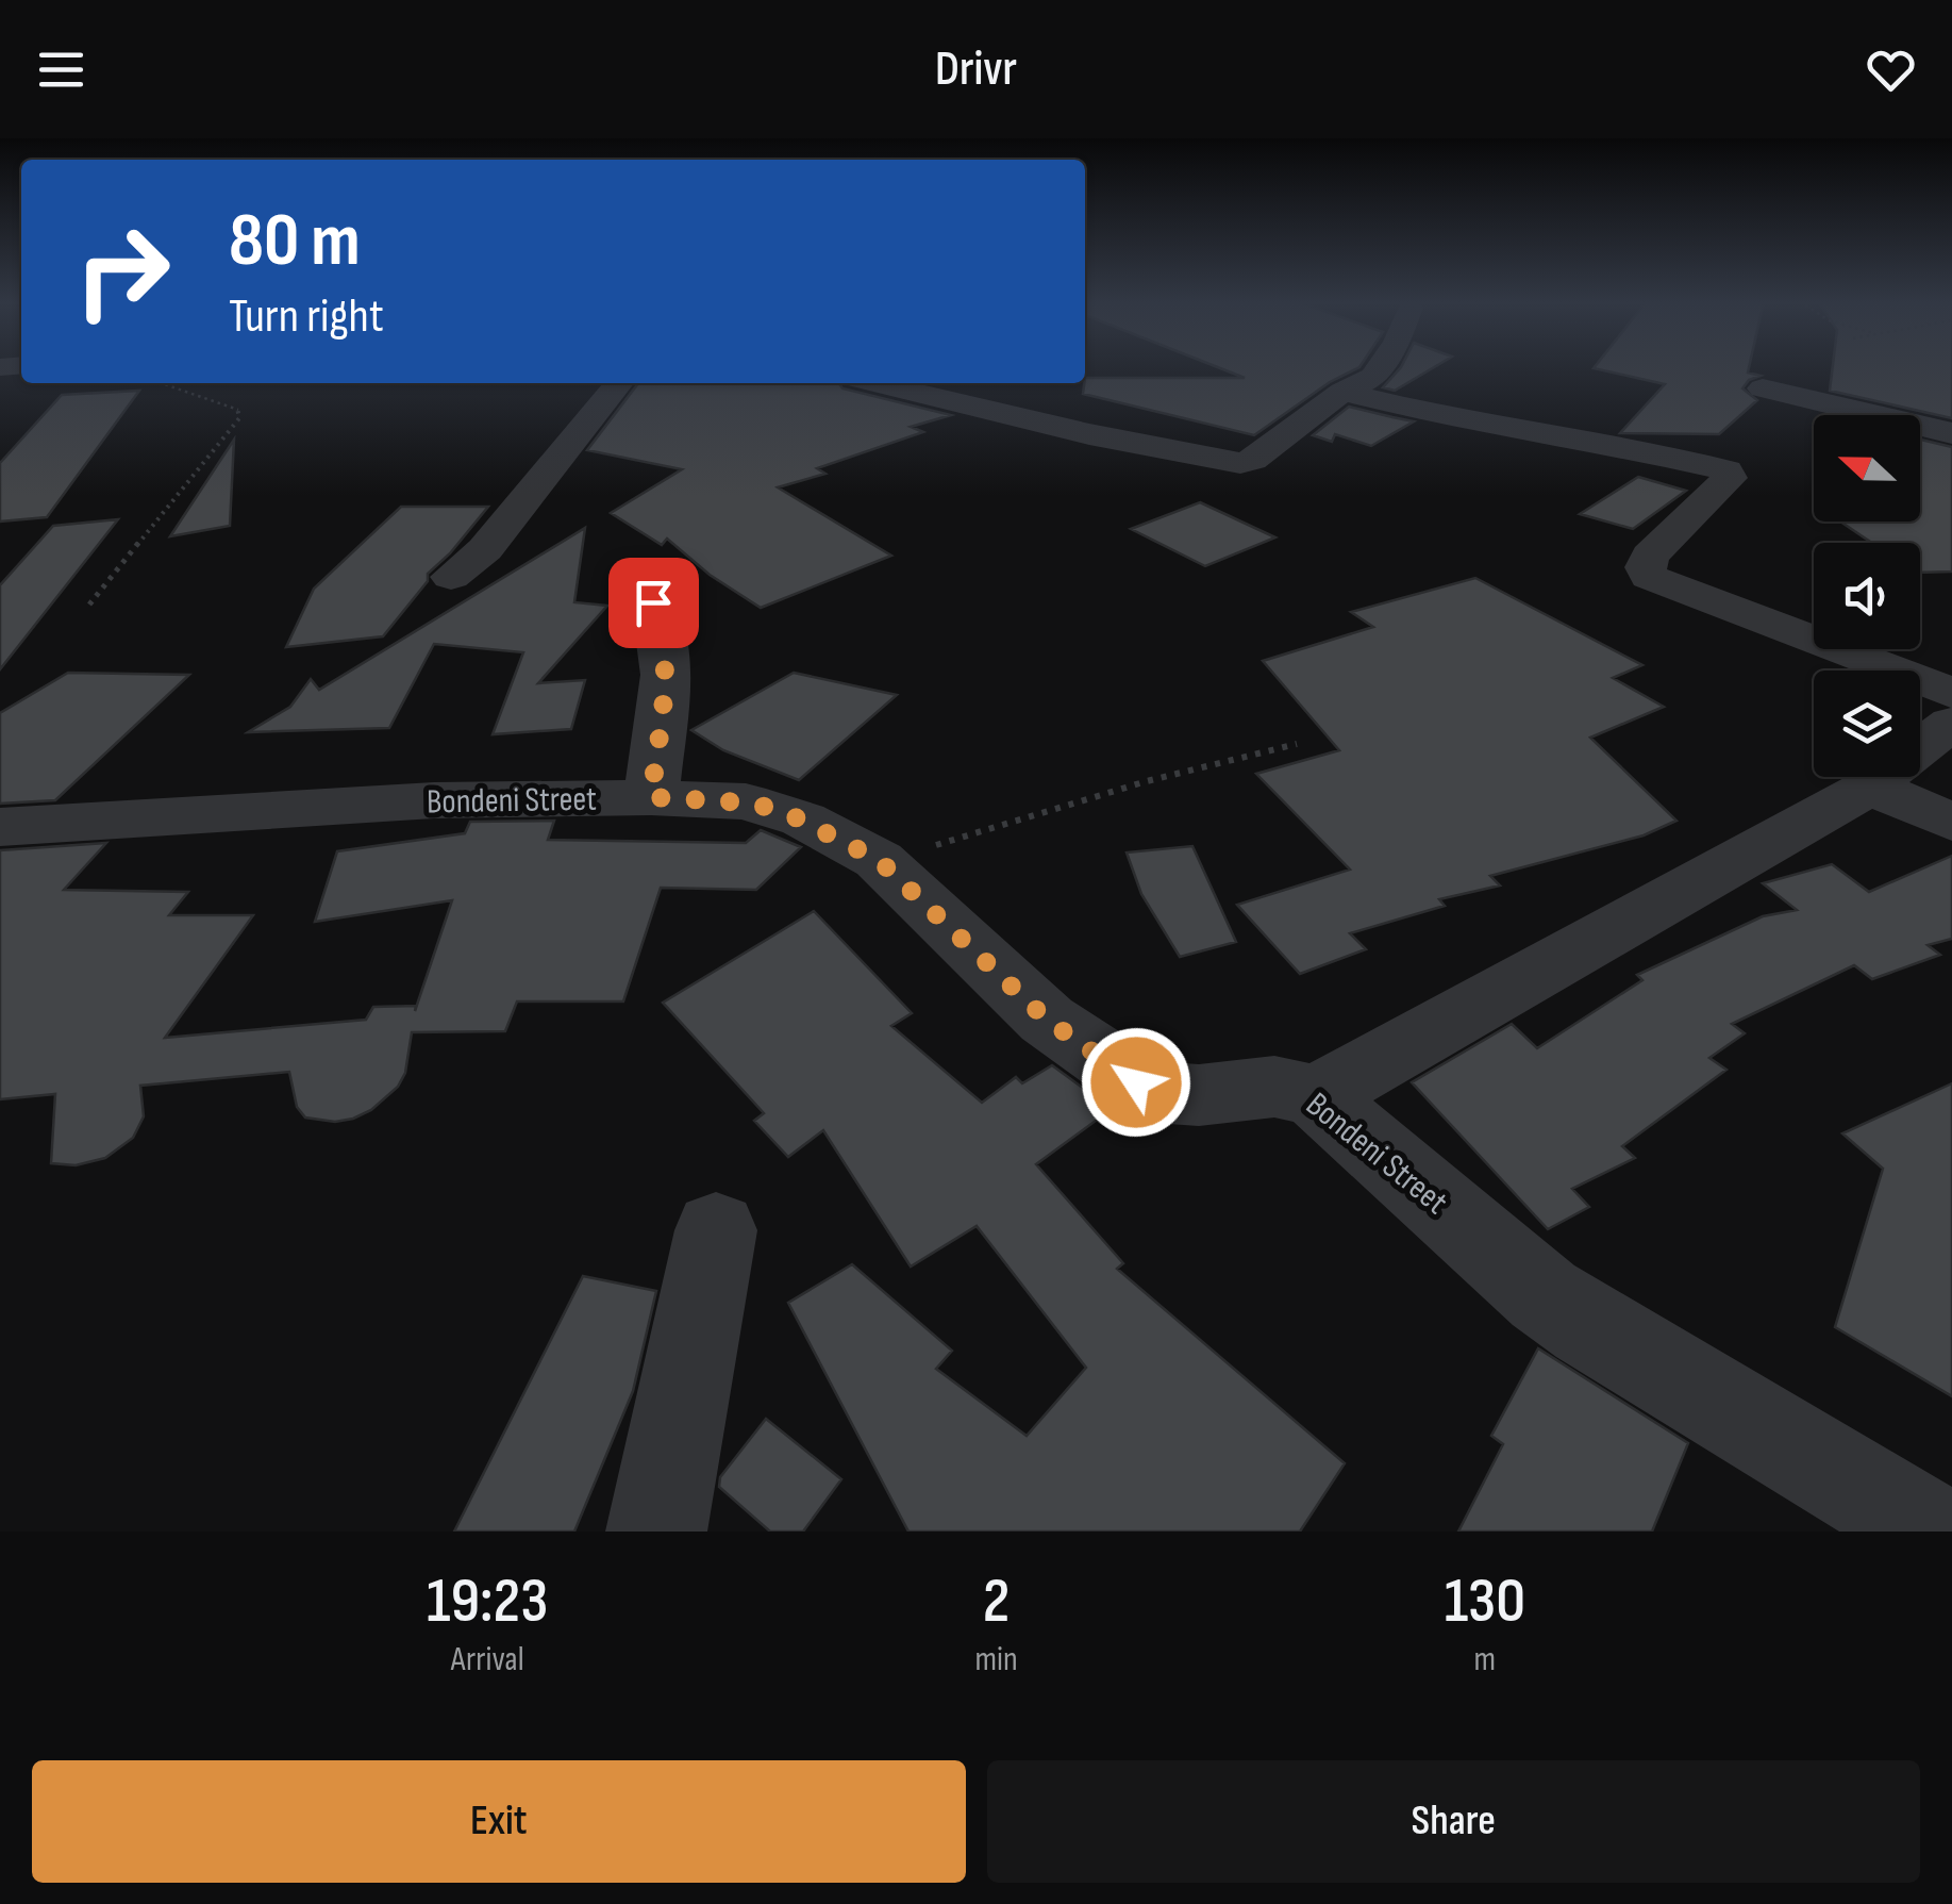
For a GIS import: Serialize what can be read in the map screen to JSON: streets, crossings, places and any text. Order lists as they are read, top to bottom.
{
  "streets": {
    "street": ["Bondeni Street"]
  },
  "north": "left",
  "page": {
    "header": "Drivr",
    "turn": ["80 m", "Turn right"],
    "eta": [
      "19:23",
      "Arrival",
      "2",
      "min",
      "130",
      "m"
    ],
    "buttons": ["Exit", "Share"]
  }
}
